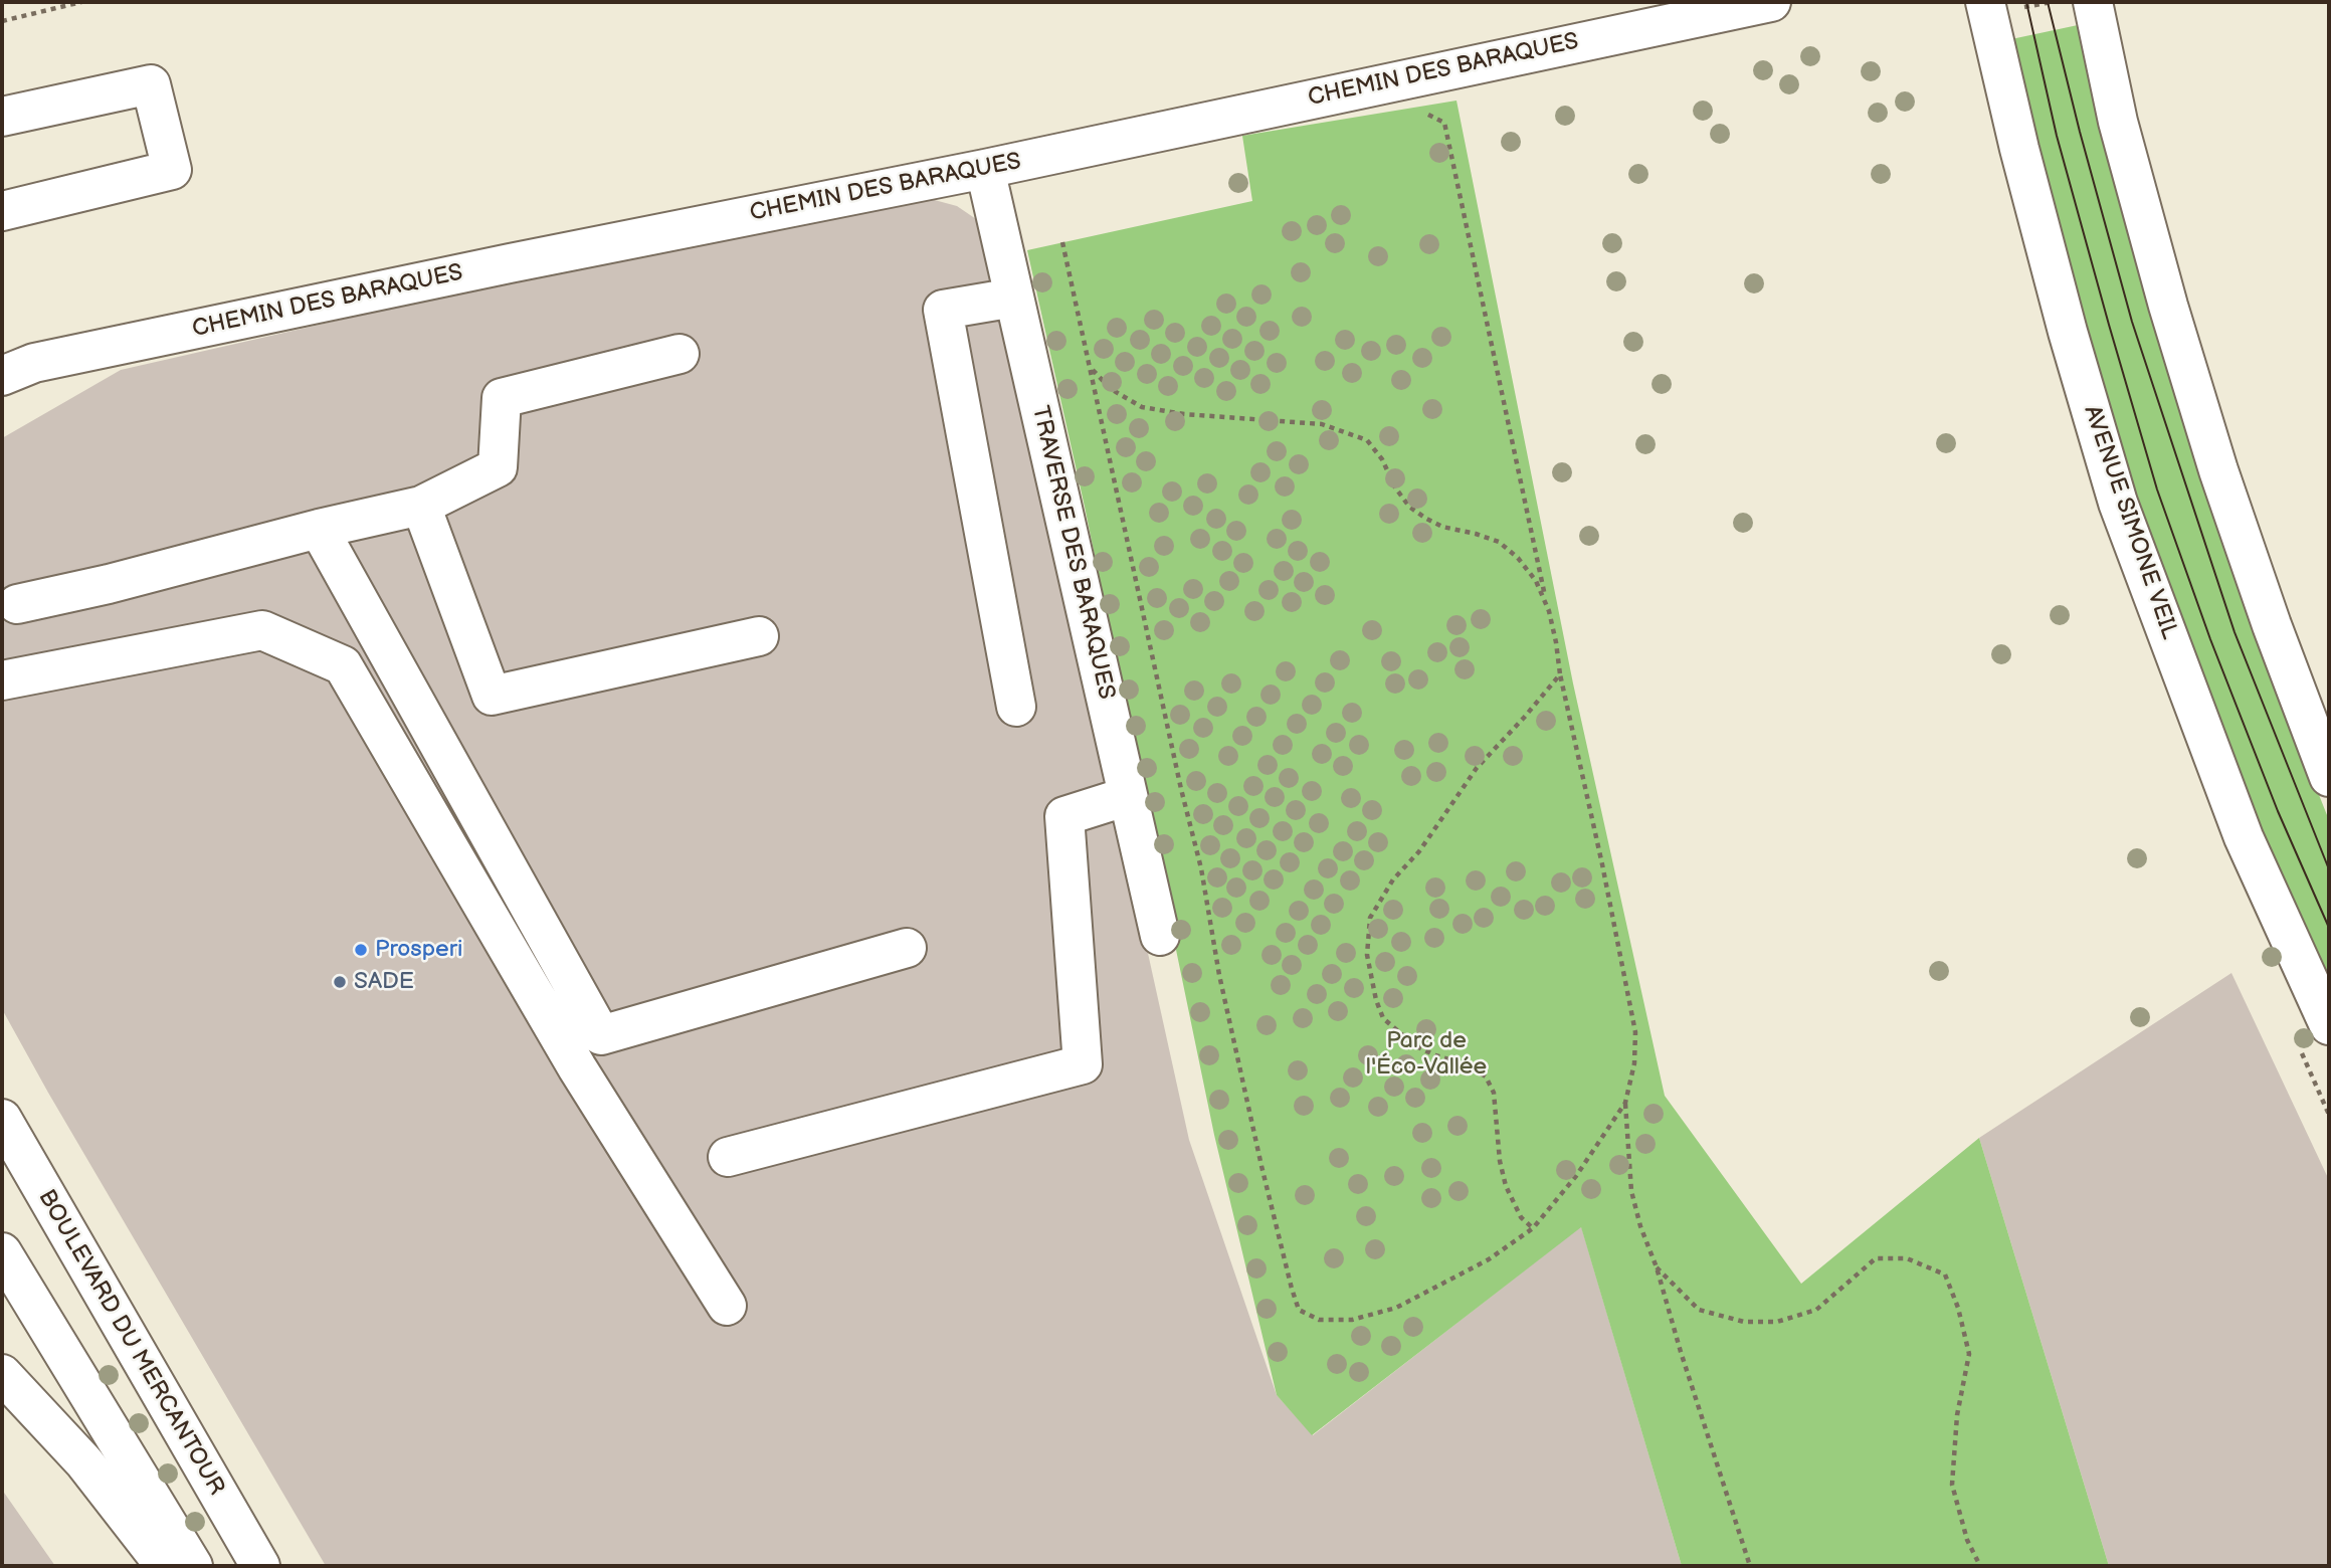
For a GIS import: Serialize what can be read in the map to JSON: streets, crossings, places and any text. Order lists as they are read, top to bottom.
{
  "streets": {
    "main road": [
      "CHEMIN DES BARAQUES",
      "AVENUE SIMONE VEIL",
      "TRAVERSE DES BARAQUES",
      "BOULEVARD DU MERCANTOUR"
    ]
  },
  "crossings": [
    ["CHEMIN DES BARAQUES", "TRAVERSE DES BARAQUES"]
  ],
  "parks": ["Parc de l'Éco-Vallée"],
  "places": ["Prosperi", "SADE"]
}
